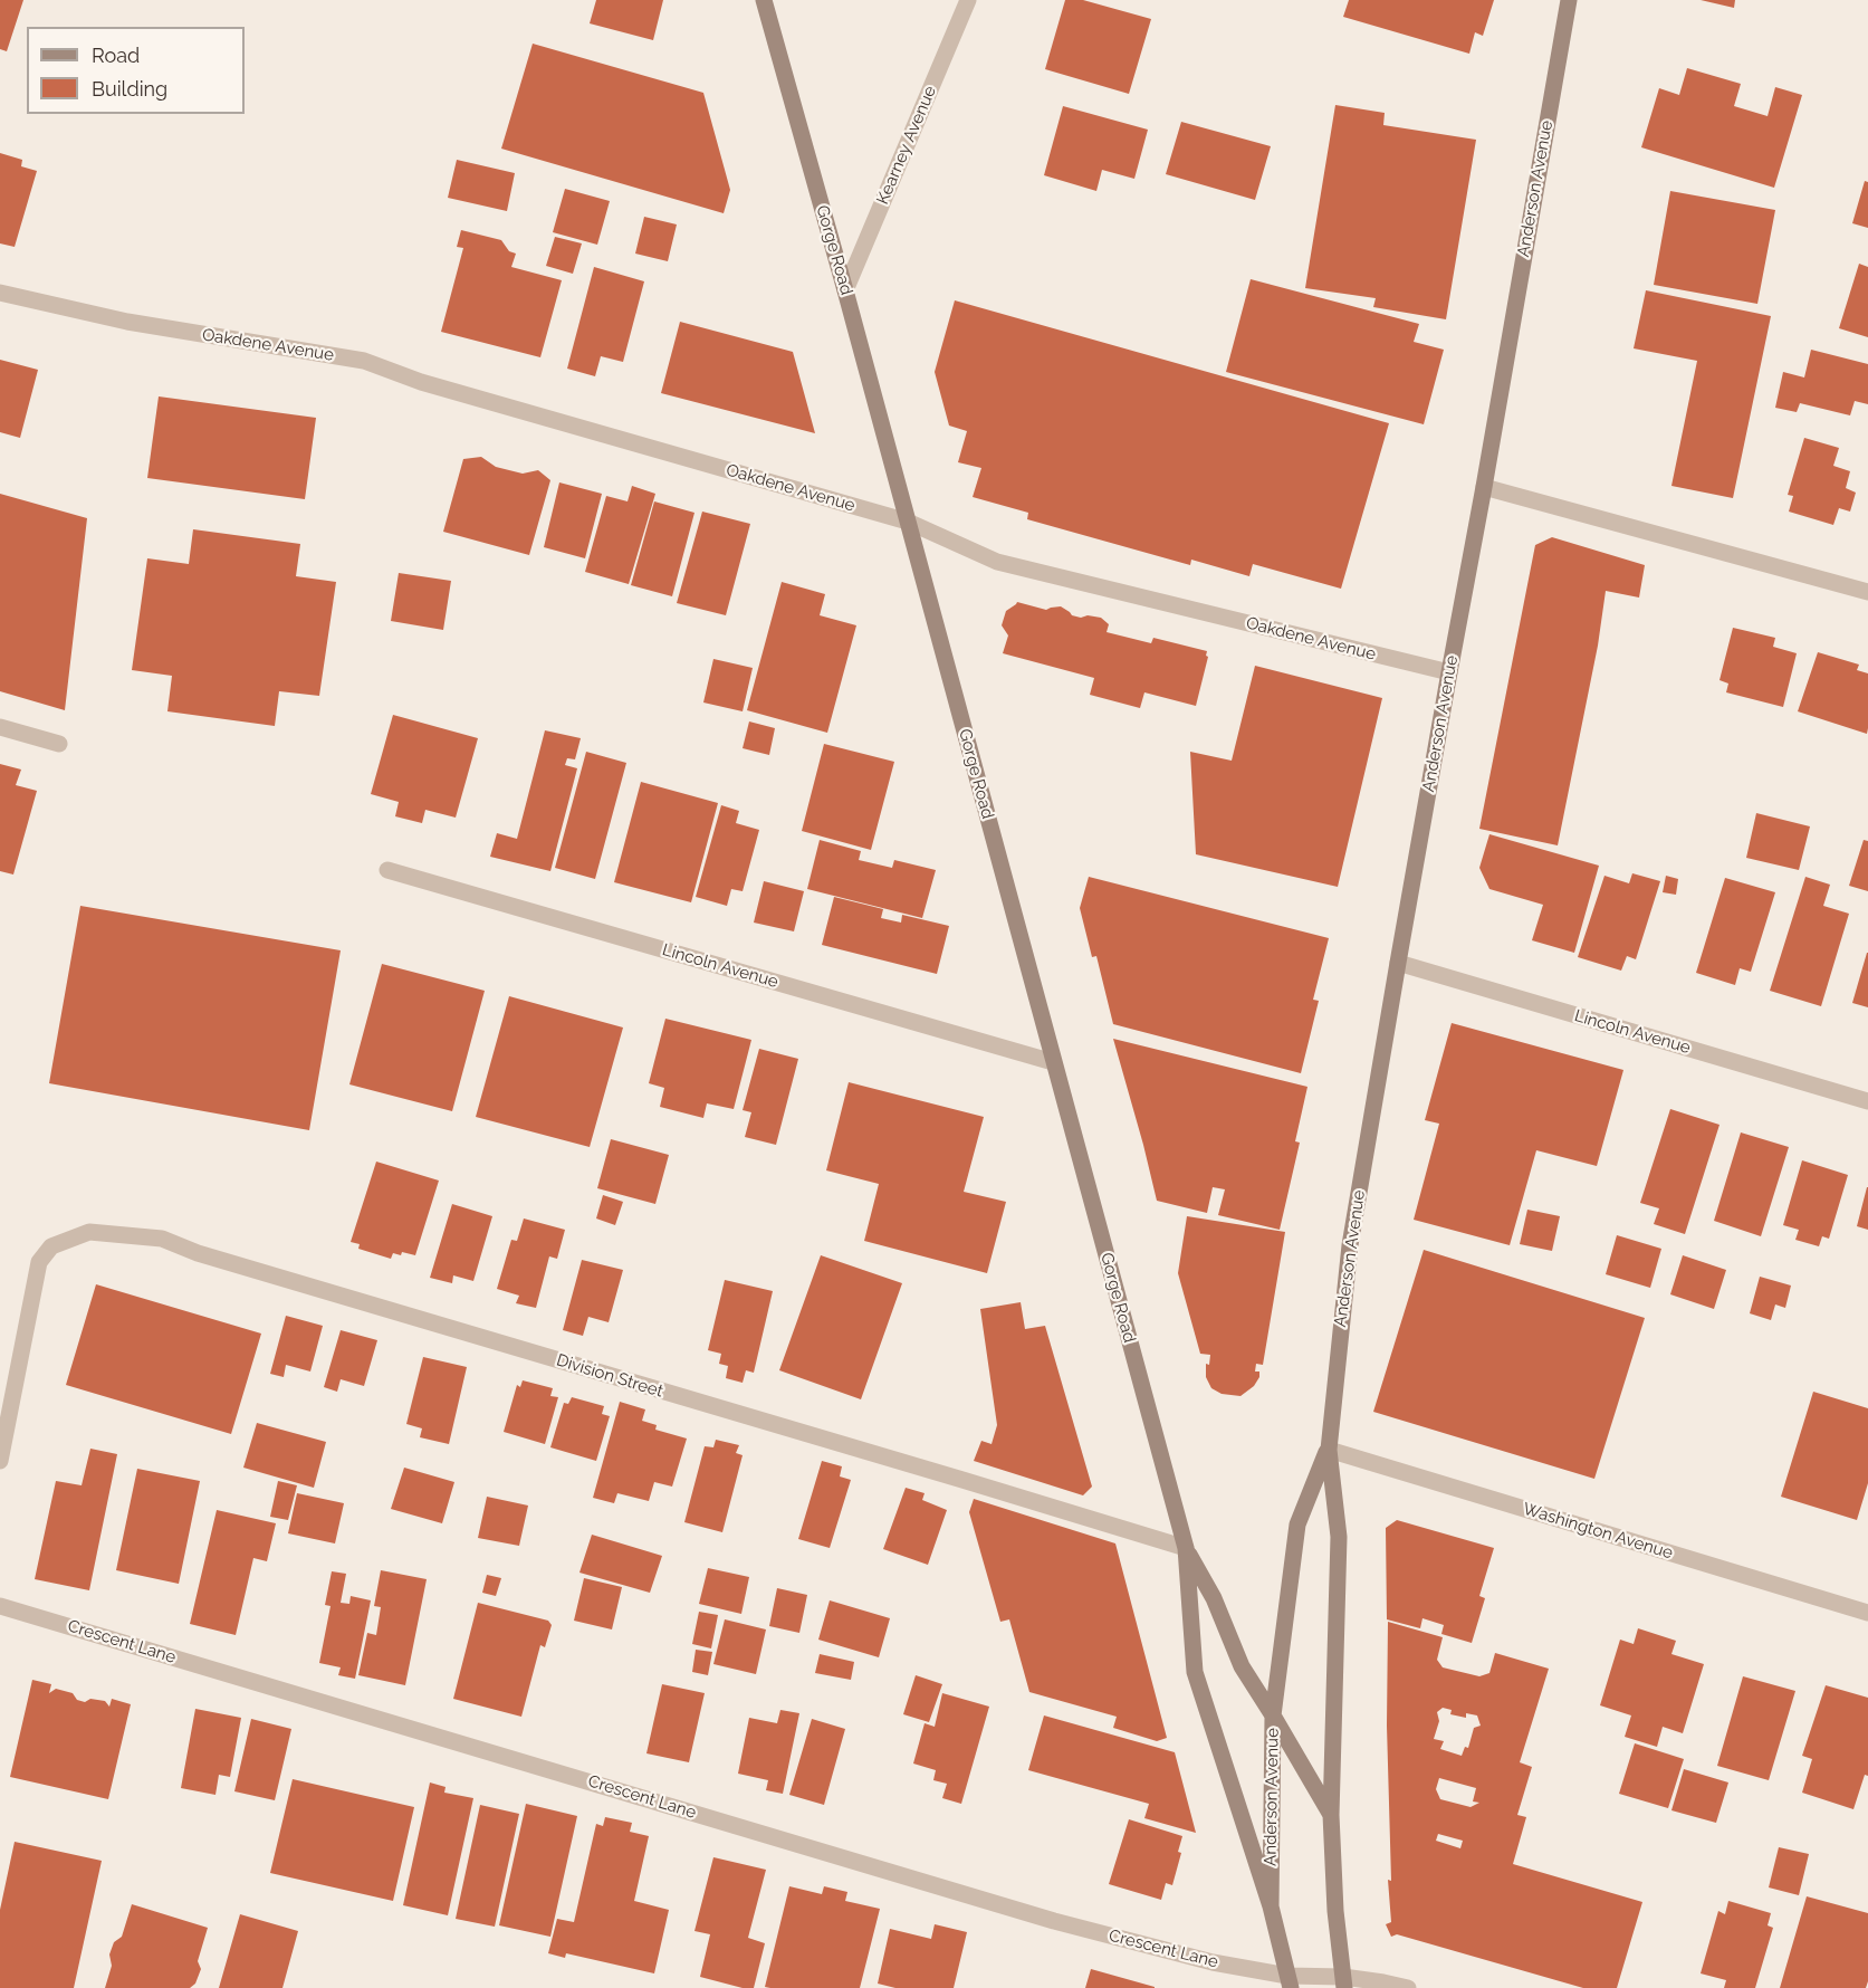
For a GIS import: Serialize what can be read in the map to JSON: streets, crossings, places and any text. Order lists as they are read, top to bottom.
{
  "streets": {
    "main road": ["Anderson Avenue", "Gorge Road"],
    "street": [
      "Kearney Avenue",
      "Oakdene Avenue",
      "Lincoln Avenue",
      "Division Street",
      "Washington Avenue",
      "Crescent Lane"
    ]
  },
  "crossings": [
    ["Kearney Avenue", "Gorge Road"],
    ["Anderson Avenue", "Gorge Road"],
    ["Anderson Avenue", "Oakdene Avenue"],
    ["Anderson Avenue", "Lincoln Avenue"],
    ["Anderson Avenue", "Washington Avenue"],
    ["Anderson Avenue", "Crescent Lane"],
    ["Gorge Road", "Oakdene Avenue"],
    ["Gorge Road", "Lincoln Avenue"],
    ["Gorge Road", "Division Street"]
  ],
  "legend": ["Road", "Building"]
}
